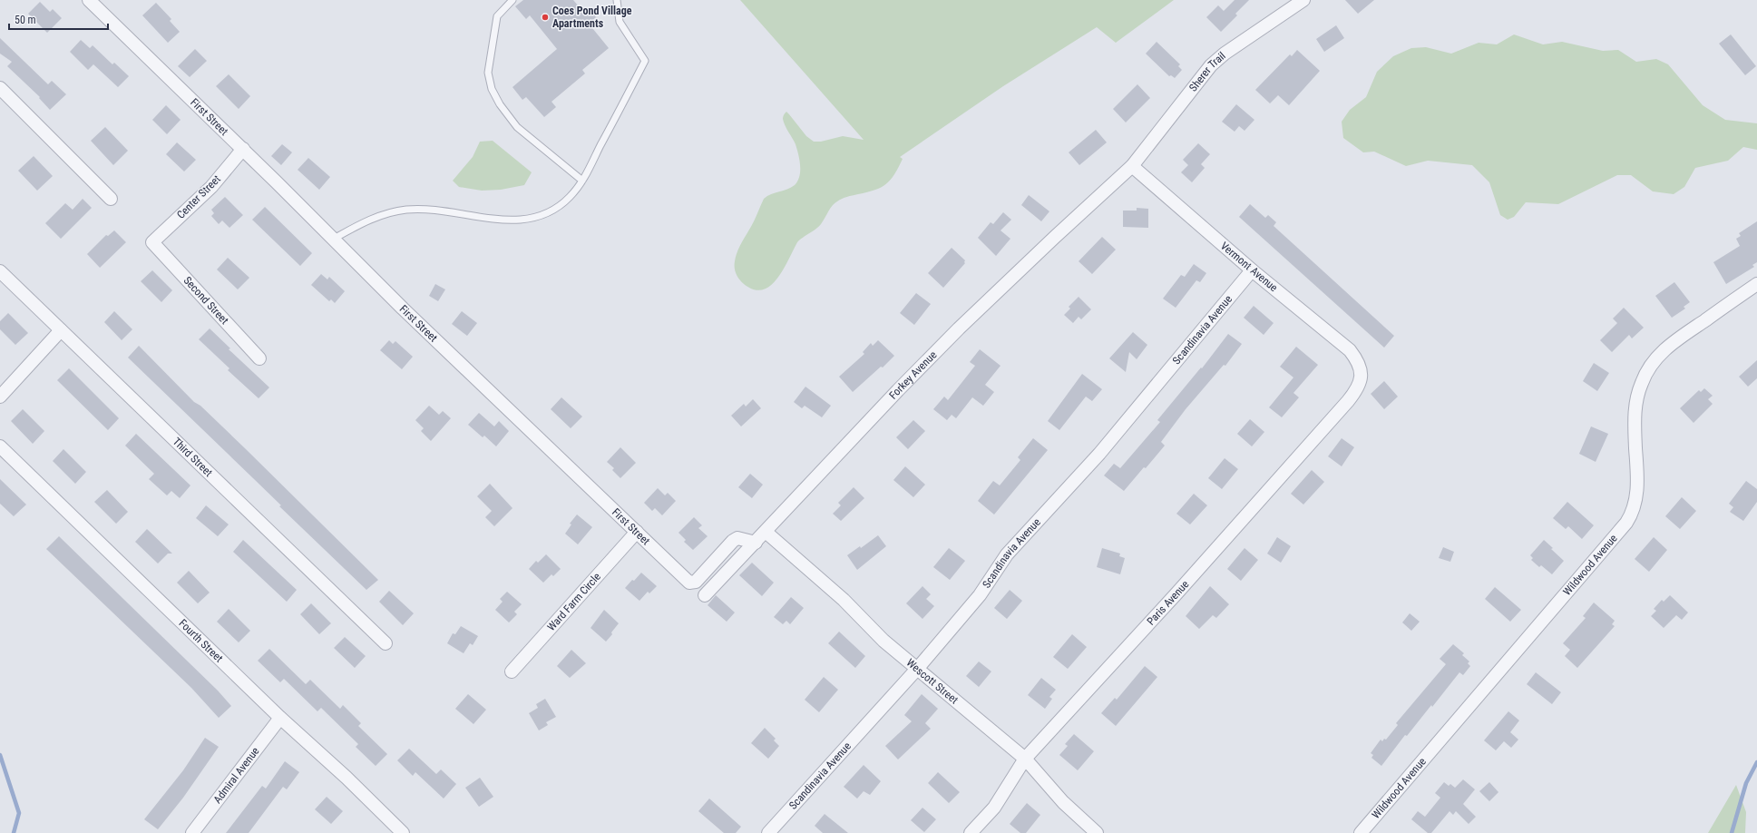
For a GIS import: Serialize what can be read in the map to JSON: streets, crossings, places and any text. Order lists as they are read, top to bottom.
{
  "streets": {
    "street": [
      "Sherer Trail",
      "First Street",
      "Center Street",
      "Vermont Avenue",
      "Second Street",
      "Scandinavia Avenue",
      "Forkey Avenue",
      "Third Street",
      "Wildwood Avenue",
      "Ward Farm Circle",
      "Paris Avenue",
      "Fourth Street",
      "Wescott Street",
      "Admiral Avenue"
    ]
  },
  "crossings": [
    ["Sherer Trail", "Vermont Avenue"],
    ["Sherer Trail", "Forkey Avenue"],
    ["First Street", "Center Street"],
    ["First Street", "Forkey Avenue"],
    ["First Street", "Ward Farm Circle"],
    ["Center Street", "Second Street"],
    ["Vermont Avenue", "Scandinavia Avenue"],
    ["Vermont Avenue", "Forkey Avenue"],
    ["Vermont Avenue", "Paris Avenue"],
    ["Scandinavia Avenue", "Wescott Street"],
    ["Forkey Avenue", "Wescott Street"],
    ["Paris Avenue", "Wescott Street"],
    ["Fourth Street", "Admiral Avenue"]
  ],
  "places": ["Coes Pond Village Apartments"],
  "scale_bar": "50 m"
}
